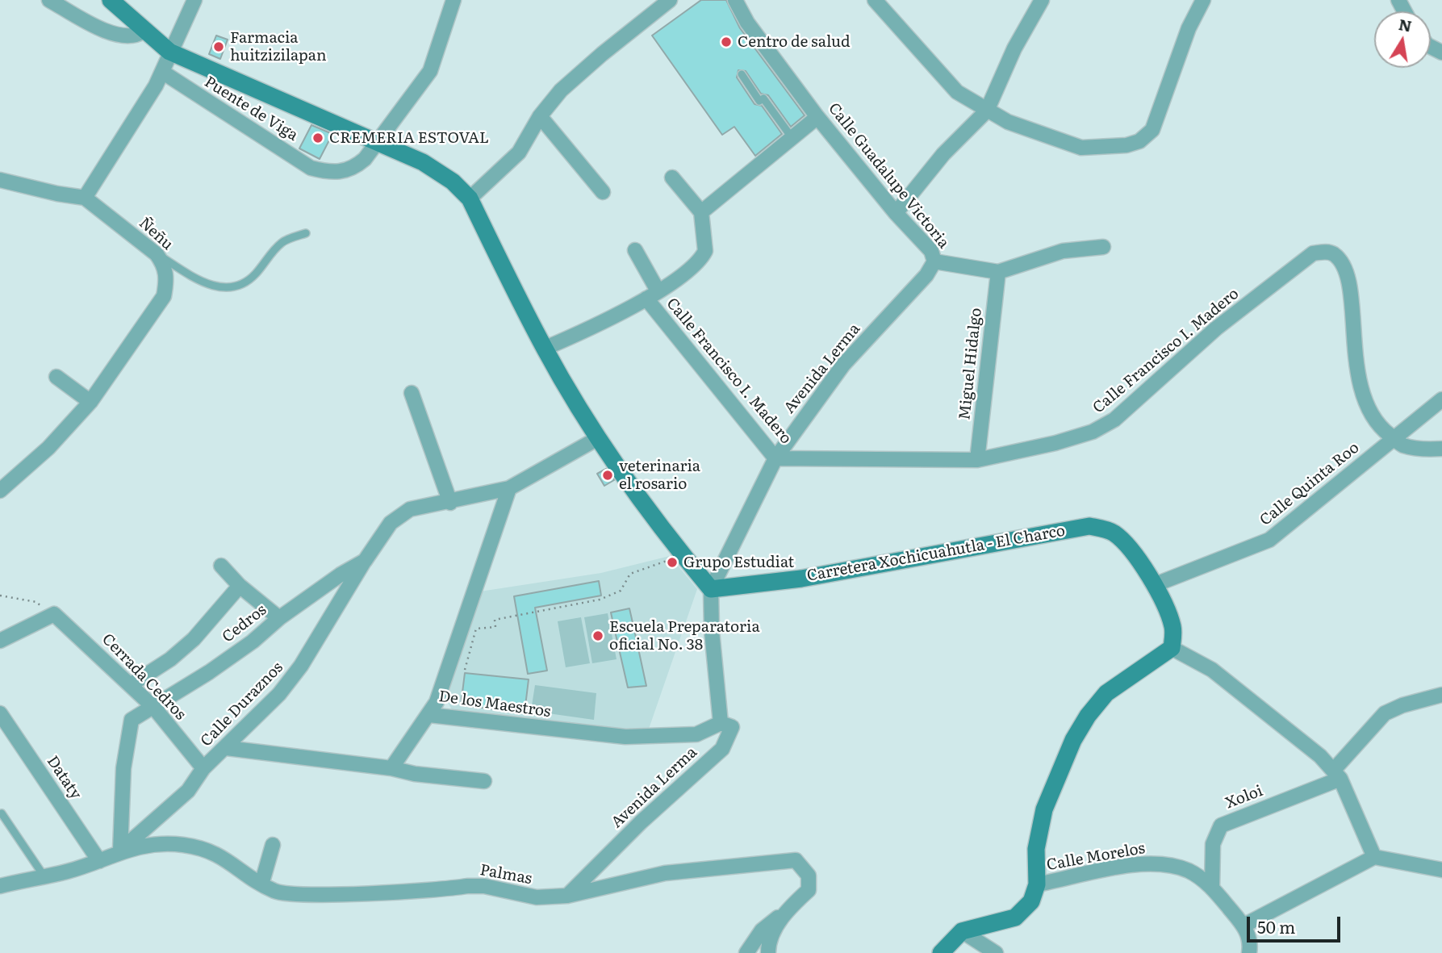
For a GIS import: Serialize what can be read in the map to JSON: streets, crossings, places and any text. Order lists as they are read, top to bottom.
{
  "streets": {
    "main road": ["Carretera Xochicuahutla - El Charco"],
    "street": [
      "Puente de Viga",
      "Calle Guadalupe Victoria",
      "Ñeñu",
      "Calle Francisco I. Madero",
      "Miguel Hidalgo",
      "Avenida Lerma",
      "Calle Quinta Roo",
      "Cedros",
      "Cerrada Cedros",
      "Calle Duraznos",
      "De los Maestros",
      "Dataty",
      "Xoloi",
      "Calle Morelos",
      "Palmas"
    ]
  },
  "crossings": [
    ["Calle Guadalupe Victoria", "Miguel Hidalgo"],
    ["Calle Guadalupe Victoria", "Avenida Lerma"],
    ["Calle Francisco I. Madero", "Miguel Hidalgo"],
    ["Calle Francisco I. Madero", "Avenida Lerma"],
    ["Calle Francisco I. Madero", "Calle Quinta Roo"],
    ["Avenida Lerma", "Carretera Xochicuahutla - El Charco"],
    ["Avenida Lerma", "De los Maestros"],
    ["Avenida Lerma", "Palmas"],
    ["Calle Quinta Roo", "Carretera Xochicuahutla - El Charco"],
    ["Cedros", "Cerrada Cedros"],
    ["Cedros", "Calle Duraznos"],
    ["Cedros", "De los Maestros"],
    ["Cedros", "Palmas"],
    ["Cerrada Cedros", "Calle Duraznos"],
    ["Calle Duraznos", "Palmas"],
    ["Xoloi", "Calle Morelos"]
  ],
  "places": [
    "Centro de salud",
    "Farmacia huitzizilapan",
    "CREMERIA ESTOVAL",
    "veterinaria el rosario",
    "Grupo Estudiat",
    "Escuela Preparatoria oficial No. 38"
  ],
  "scale_bar": "50 m",
  "north": "top"
}
